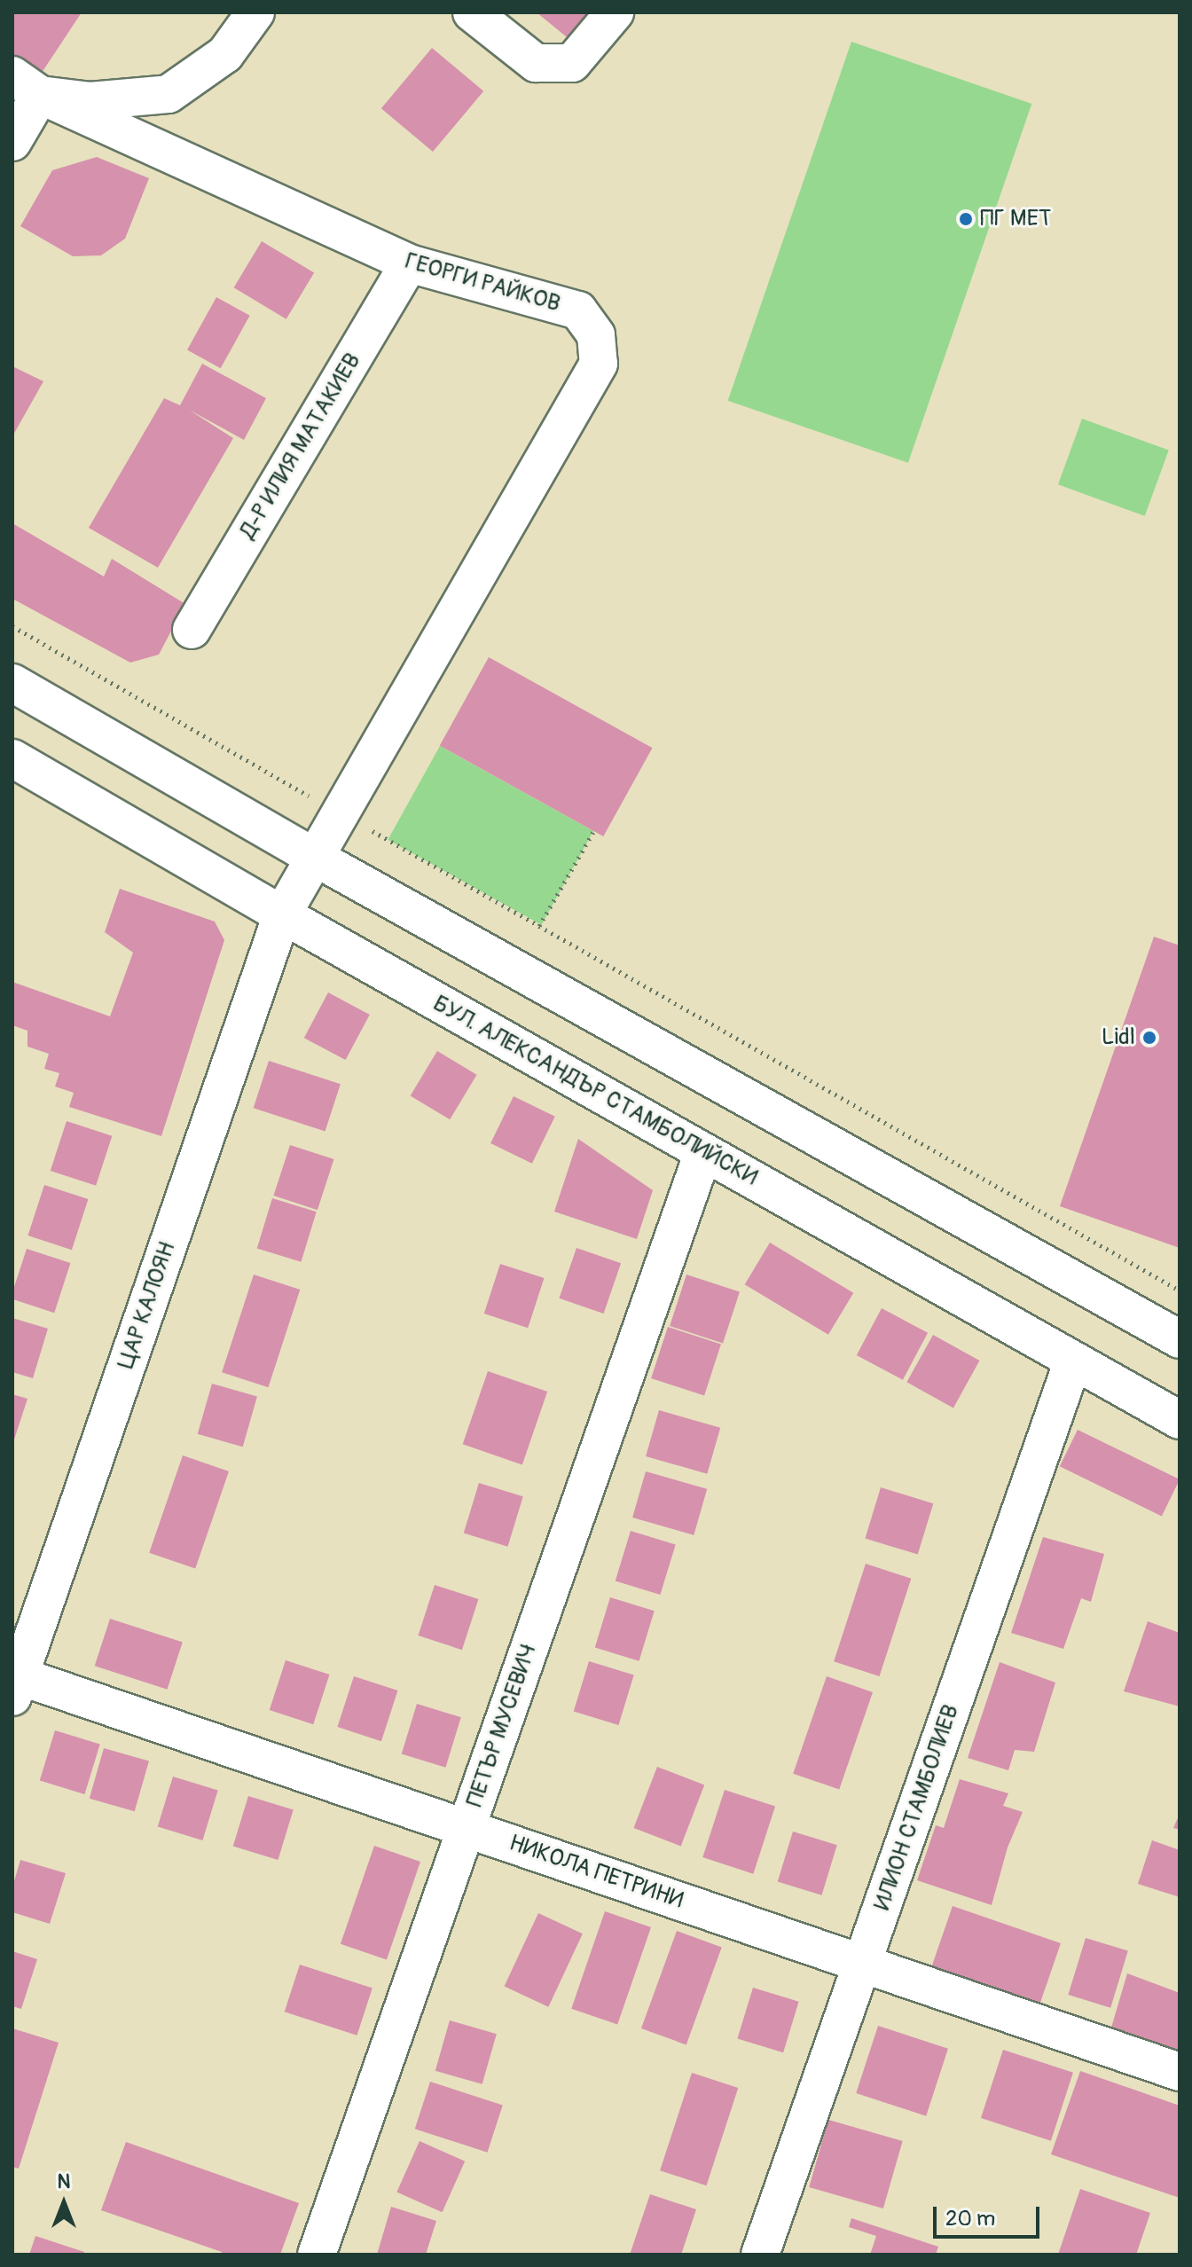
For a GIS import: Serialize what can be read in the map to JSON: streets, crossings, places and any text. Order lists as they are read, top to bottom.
{
  "streets": {
    "street": [
      "ГЕОРГИ РАЙКОВ",
      "Д-Р ИЛИЯ МАТАКИЕВ",
      "БУЛ. АЛЕКСАНДЪР СТАМБОЛИЙСКИ",
      "ЦАР КАЛОЯН",
      "ПЕТЪР МУСЕВИЧ",
      "ИЛИОН СТАМБОЛИЕВ",
      "НИКОЛА ПЕТРИНИ"
    ]
  },
  "crossings": [
    ["ГЕОРГИ РАЙКОВ", "Д-Р ИЛИЯ МАТАКИЕВ"],
    ["ГЕОРГИ РАЙКОВ", "ЦАР КАЛОЯН"],
    ["БУЛ. АЛЕКСАНДЪР СТАМБОЛИЙСКИ", "ЦАР КАЛОЯН"],
    ["БУЛ. АЛЕКСАНДЪР СТАМБОЛИЙСКИ", "ПЕТЪР МУСЕВИЧ"],
    ["БУЛ. АЛЕКСАНДЪР СТАМБОЛИЙСКИ", "ИЛИОН СТАМБОЛИЕВ"],
    ["ЦАР КАЛОЯН", "НИКОЛА ПЕТРИНИ"],
    ["ПЕТЪР МУСЕВИЧ", "НИКОЛА ПЕТРИНИ"],
    ["ИЛИОН СТАМБОЛИЕВ", "НИКОЛА ПЕТРИНИ"]
  ],
  "places": ["ПГ МЕТ", "Lidl"],
  "scale_bar": "20 m",
  "north": "top"
}
